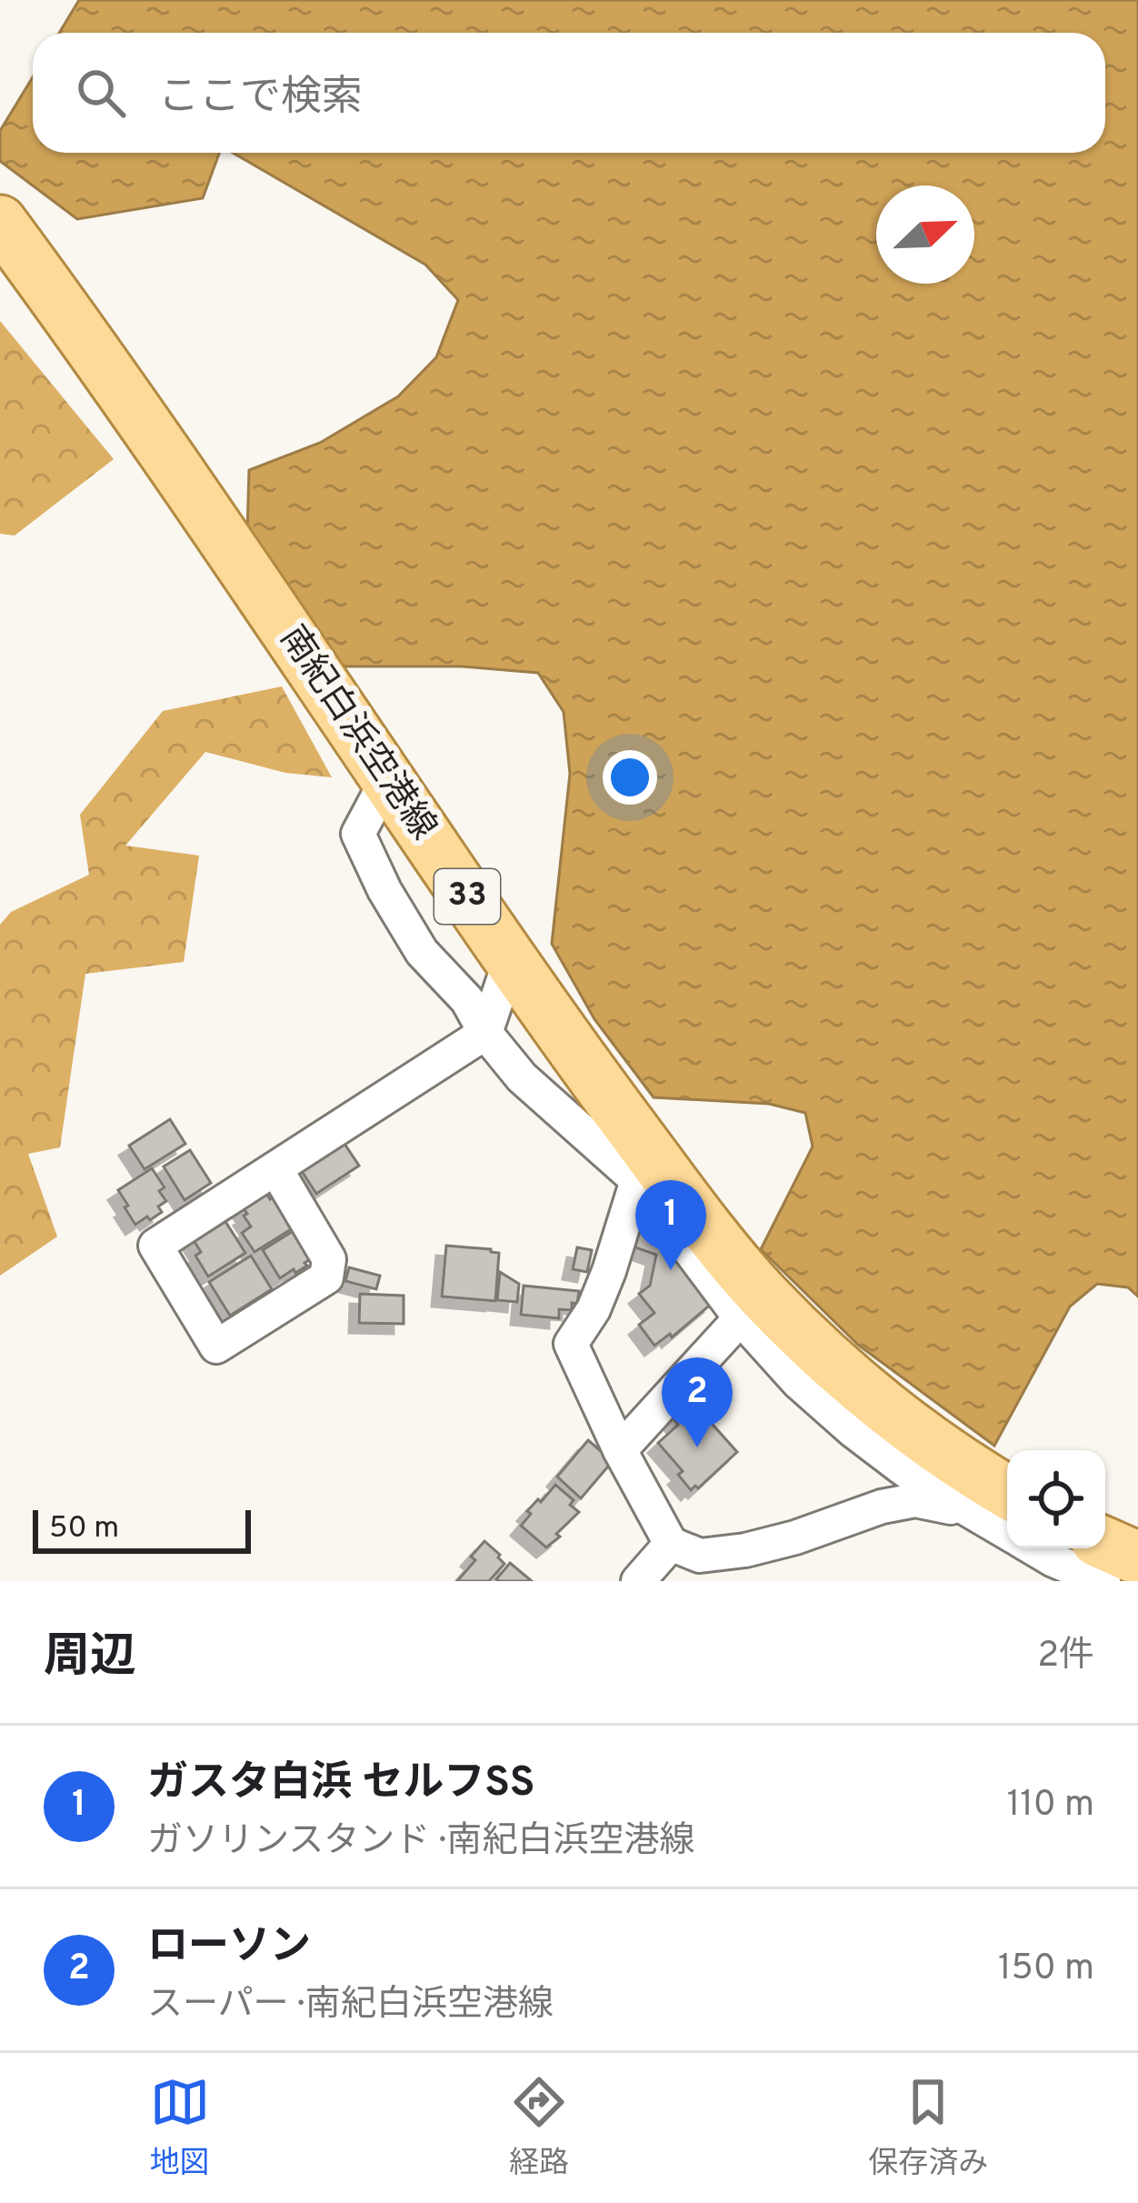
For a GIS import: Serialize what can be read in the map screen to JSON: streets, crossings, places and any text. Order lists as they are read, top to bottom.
{
  "streets": {
    "main road": ["南紀白浜空港線", "33"]
  },
  "scale_bar": "50 m",
  "north": "top right",
  "page": {
    "search": "ここで検索",
    "pins": ["1", "2"],
    "scale": "50 m",
    "heading": ["周辺", "2件"],
    "list": [
      {
        "mark": "1",
        "name": "ガスタ白浜 セルフSS",
        "note": "ガソリンスタンド · 南紀白浜空港線",
        "value": "110 m"
      },
      {
        "mark": "2",
        "name": "ローソン",
        "note": "スーパー · 南紀白浜空港線",
        "value": "150 m"
      }
    ],
    "nav": ["地図", "経路", "保存済み"]
  }
}
